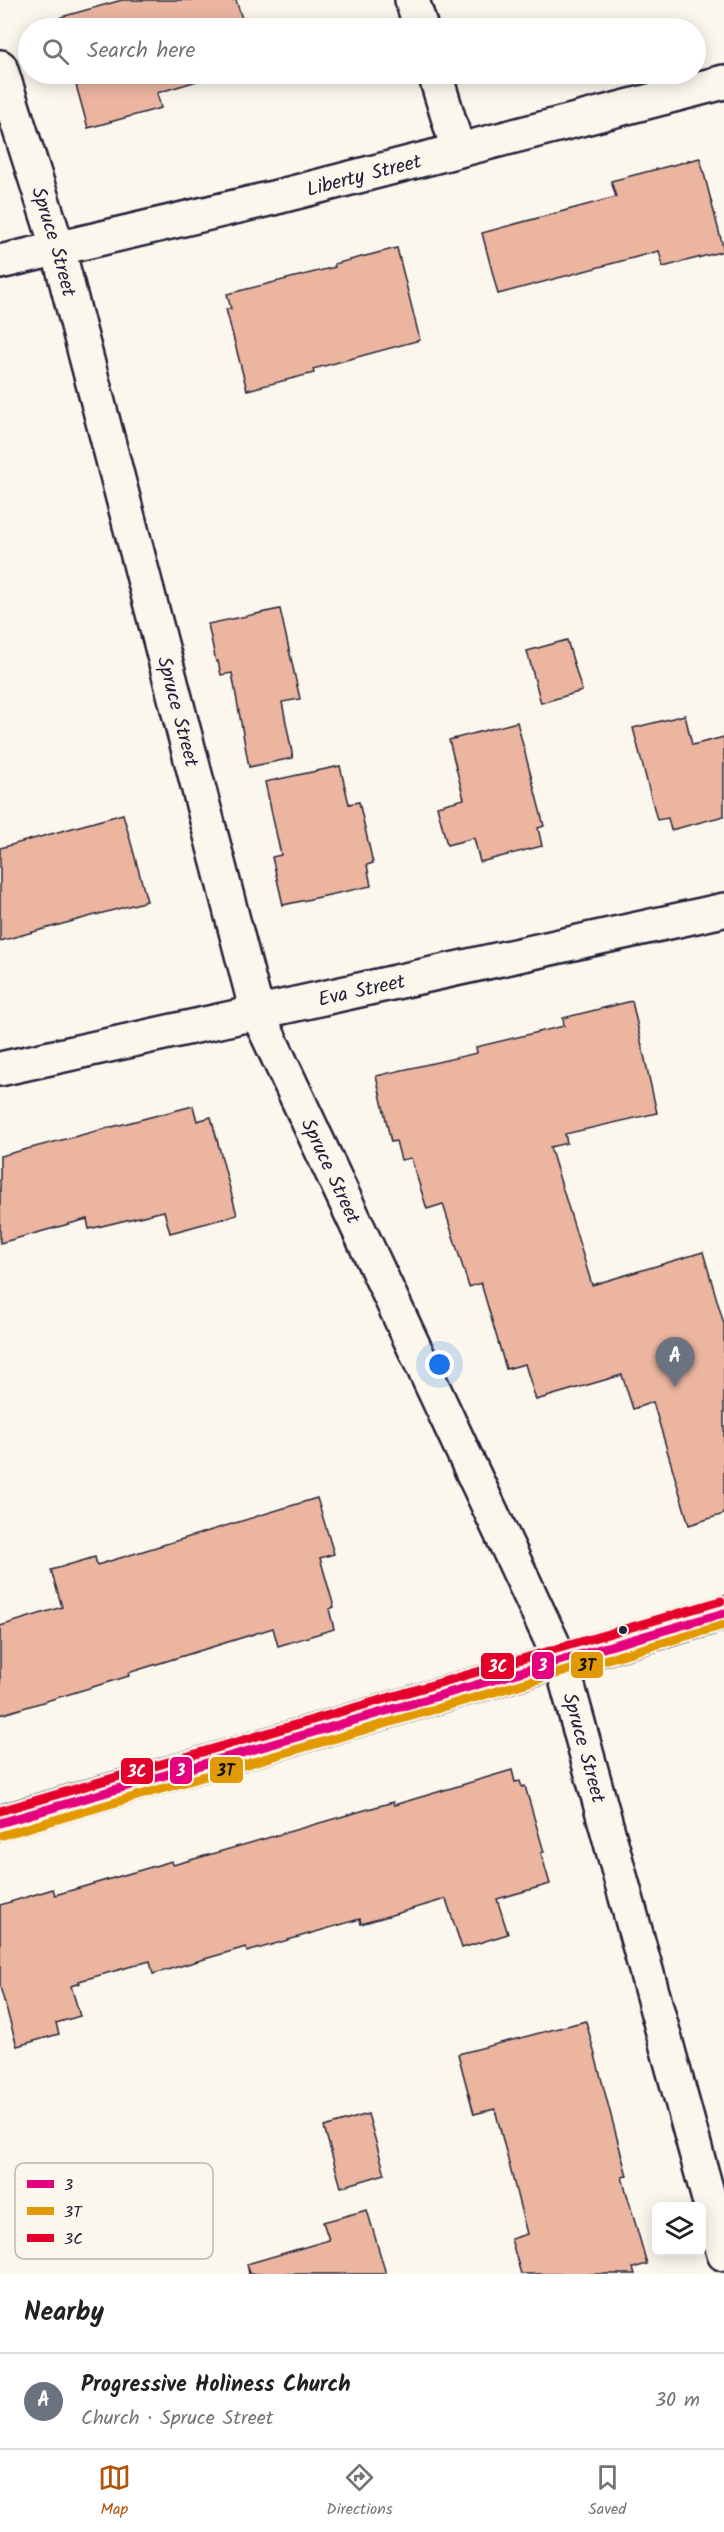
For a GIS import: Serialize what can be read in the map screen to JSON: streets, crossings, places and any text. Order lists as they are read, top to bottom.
{
  "streets": {
    "street": ["Liberty Street", "Spruce Street", "Eva Street"]
  },
  "crossings": [
    ["Liberty Street", "Spruce Street"],
    ["Spruce Street", "Eva Street"]
  ],
  "lines": ["transit line 3C", "transit line 3", "transit line 3T"],
  "legend": ["3", "3T", "3C"],
  "page": {
    "search": "Search here",
    "pins": "A",
    "heading": "Nearby",
    "list": [
      {
        "mark": "A",
        "name": "Progressive Holiness Church",
        "note": "Church · Spruce Street",
        "value": "30 m"
      }
    ],
    "nav": ["Map", "Directions", "Saved"]
  }
}
